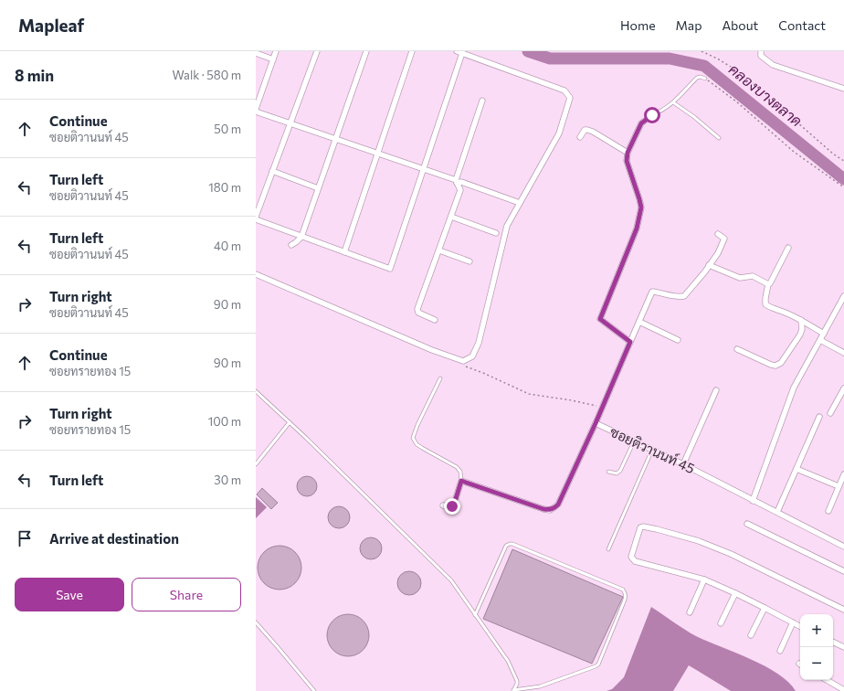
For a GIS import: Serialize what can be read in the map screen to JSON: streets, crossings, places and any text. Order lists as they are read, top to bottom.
{
  "streets": {
    "street": ["ซอยติวานนท์ 45"]
  },
  "water": ["คลองบางตลาด"],
  "page": {
    "header": "Mapleaf",
    "nav": [
      "Home",
      "Map",
      "About",
      "Contact"
    ],
    "heading": ["8 min", "Walk · 580 m"],
    "list": [
      ["Continue", "ซอยติวานนท์ 45", "50 m"],
      ["Turn left", "ซอยติวานนท์ 45", "180 m"],
      ["Turn left", "ซอยติวานนท์ 45", "40 m"],
      ["Turn right", "ซอยติวานนท์ 45", "90 m"],
      ["Continue", "ซอยทรายทอง 15", "90 m"],
      ["Turn right", "ซอยทรายทอง 15", "100 m"],
      ["Turn left", "30 m"],
      "Arrive at destination"
    ],
    "buttons": ["Save", "Share"],
    "map_buttons": ["+", "−"]
  }
}
